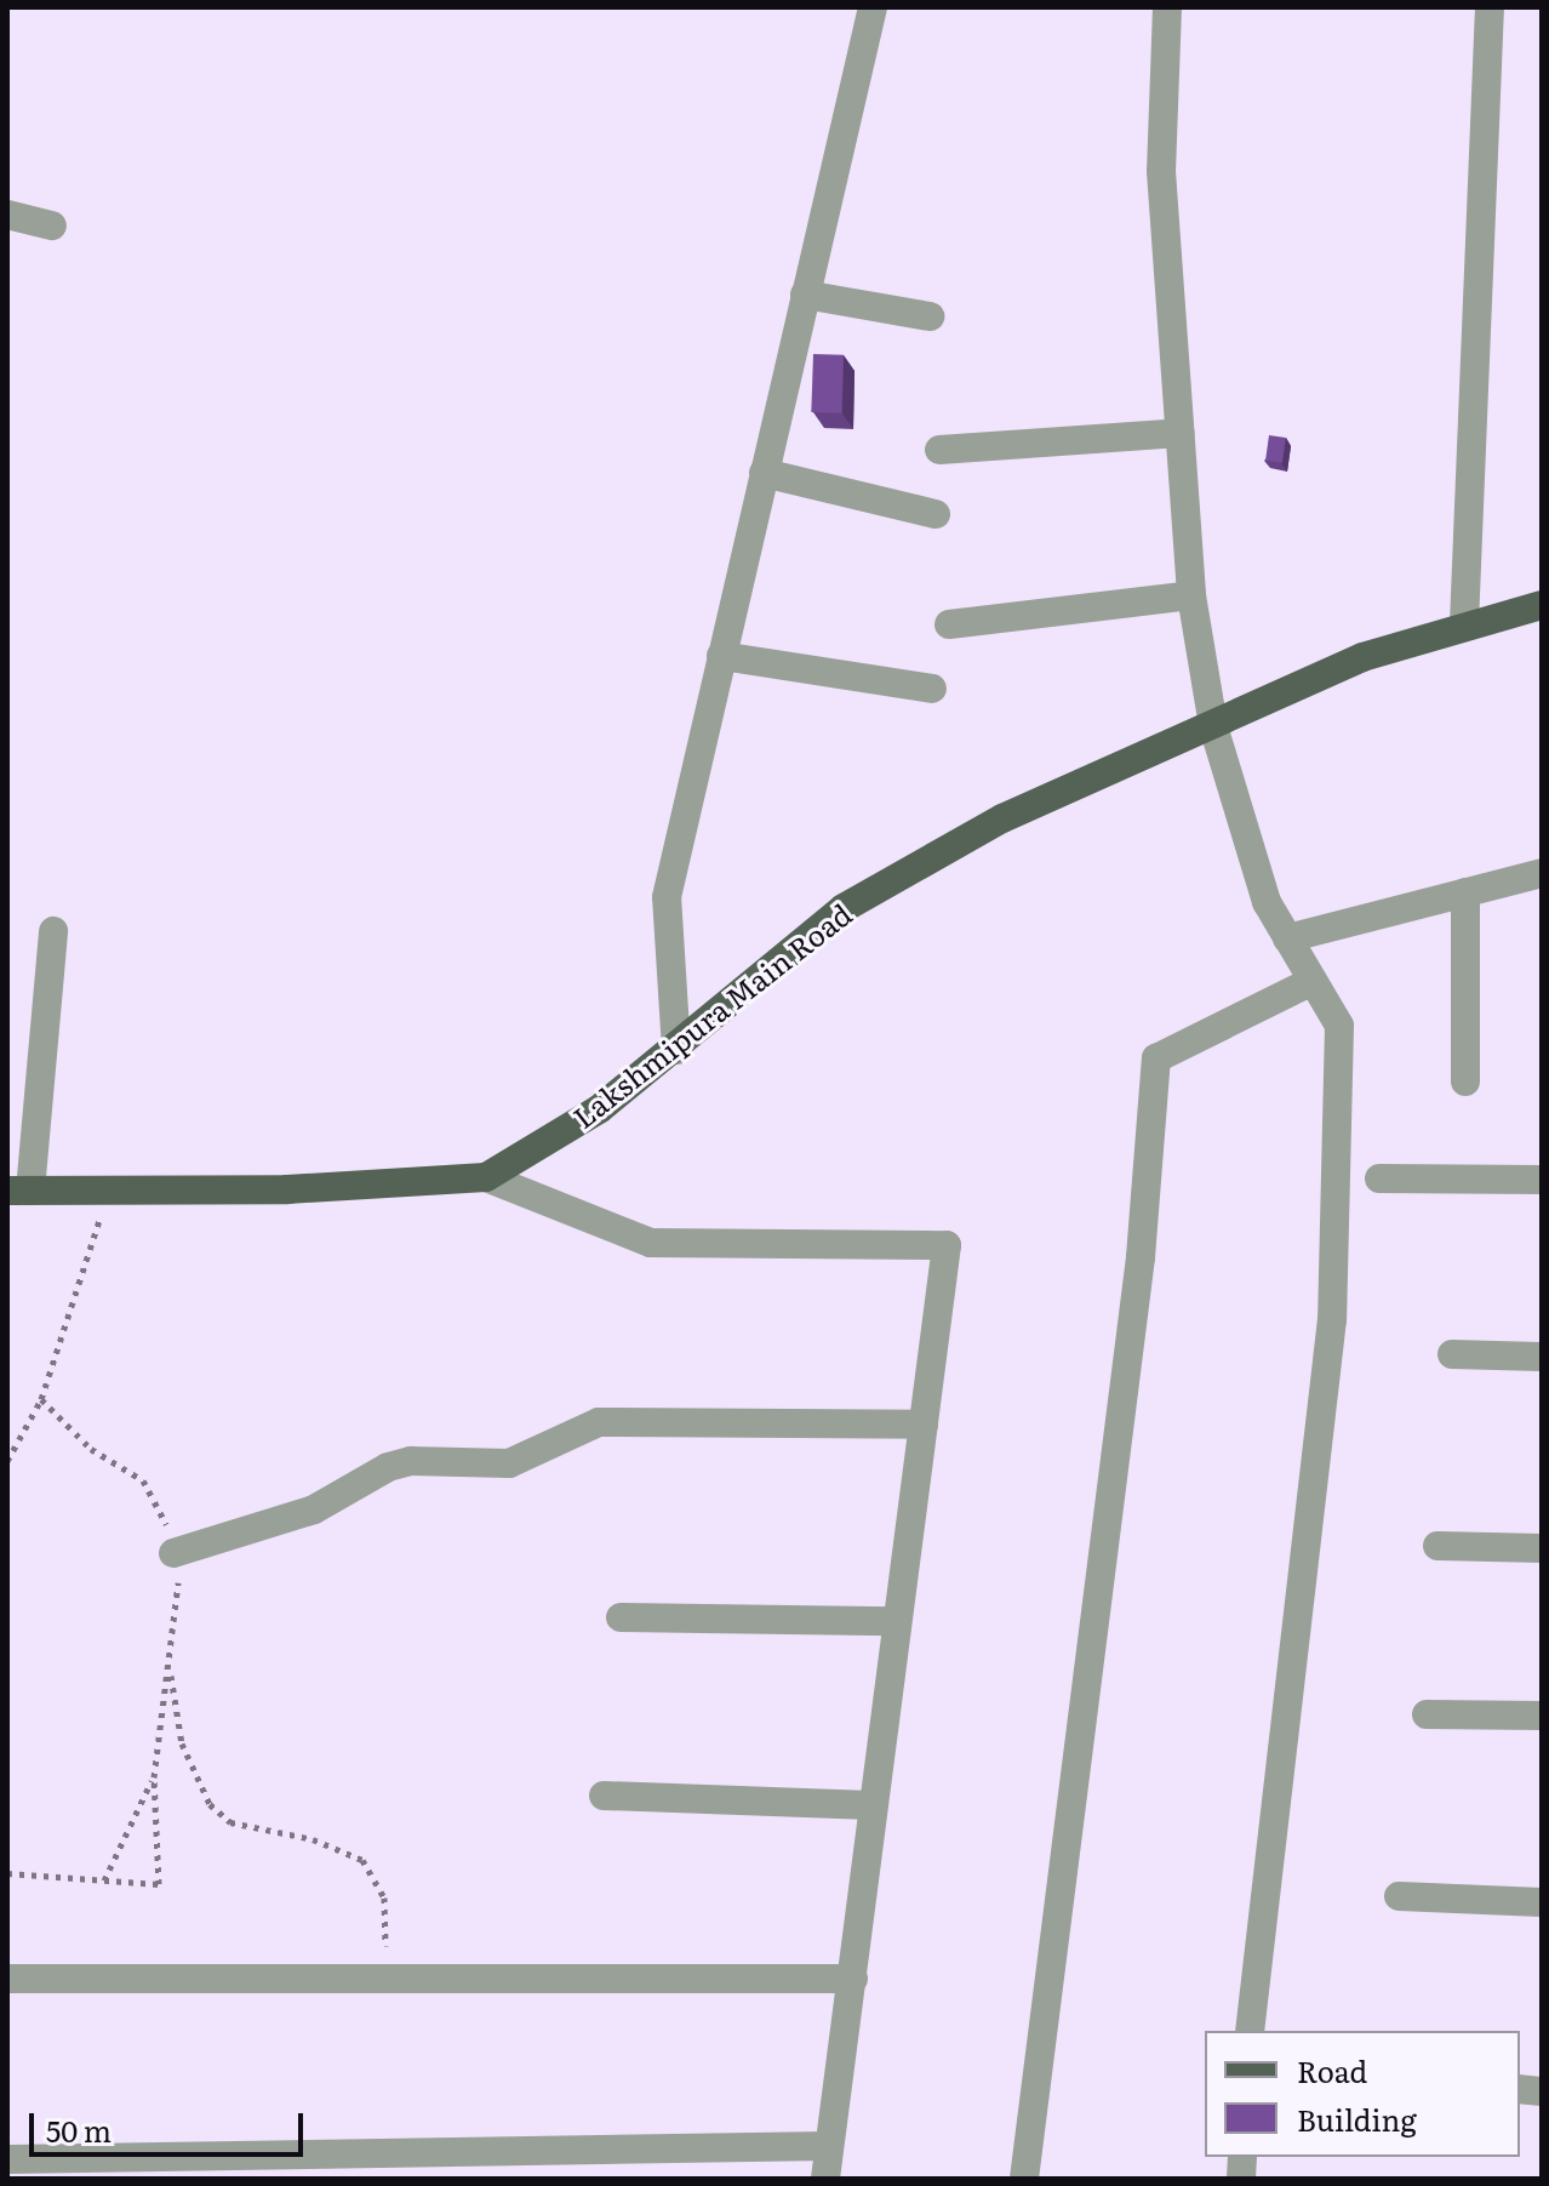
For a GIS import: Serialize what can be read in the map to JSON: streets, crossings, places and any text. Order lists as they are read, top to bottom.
{
  "streets": {
    "main road": ["Lakshmipura Main Road"]
  },
  "legend": ["Road", "Building"],
  "scale_bar": "50 m"
}
